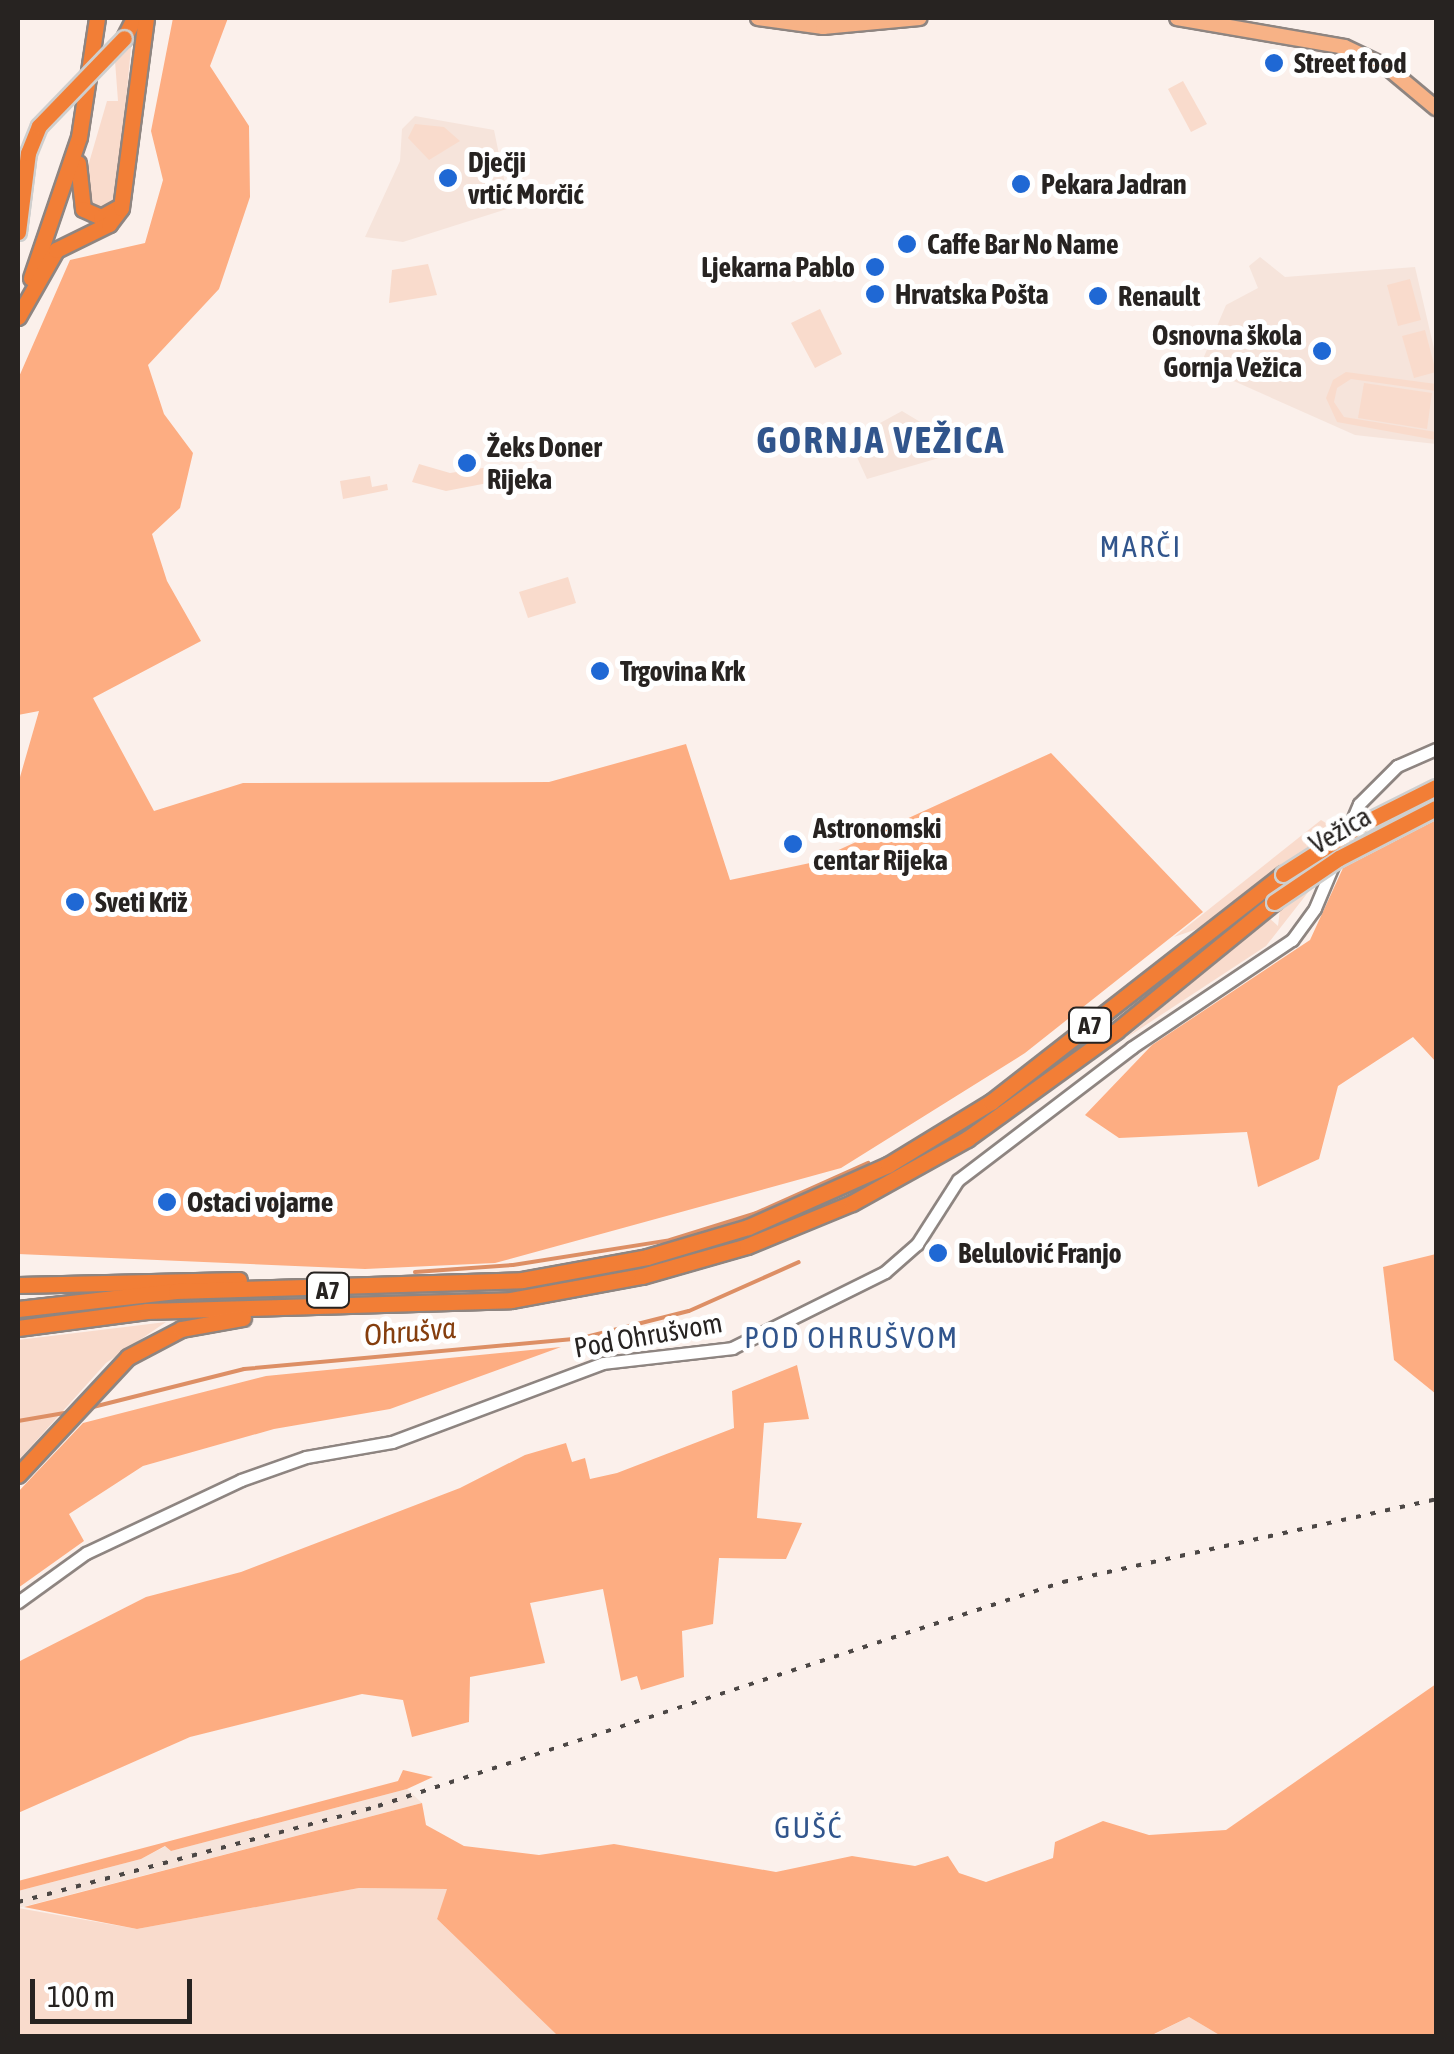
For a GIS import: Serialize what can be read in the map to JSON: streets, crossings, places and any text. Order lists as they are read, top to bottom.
{
  "streets": {
    "highway": ["Vežica", "A7"],
    "street": ["Pod Ohrušvom"]
  },
  "crossings": [
    ["Vežica", "A7"]
  ],
  "districts": [
    "GORNJA VEŽICA",
    "MARČI",
    "POD OHRUŠVOM",
    "GUŠĆ"
  ],
  "water": ["Ohrušva"],
  "places": [
    "Street food",
    "Dječji vrtić Morčić",
    "Pekara Jadran",
    "Caffe Bar No Name",
    "Ljekarna Pablo",
    "Hrvatska Pošta",
    "Renault",
    "Osnovna škola Gornja Vežica",
    "Žeks Doner Rijeka",
    "Trgovina Krk",
    "Astronomski centar Rijeka",
    "Sveti Križ",
    "Ostaci vojarne",
    "Belulović Franjo"
  ],
  "scale_bar": "100 m"
}
